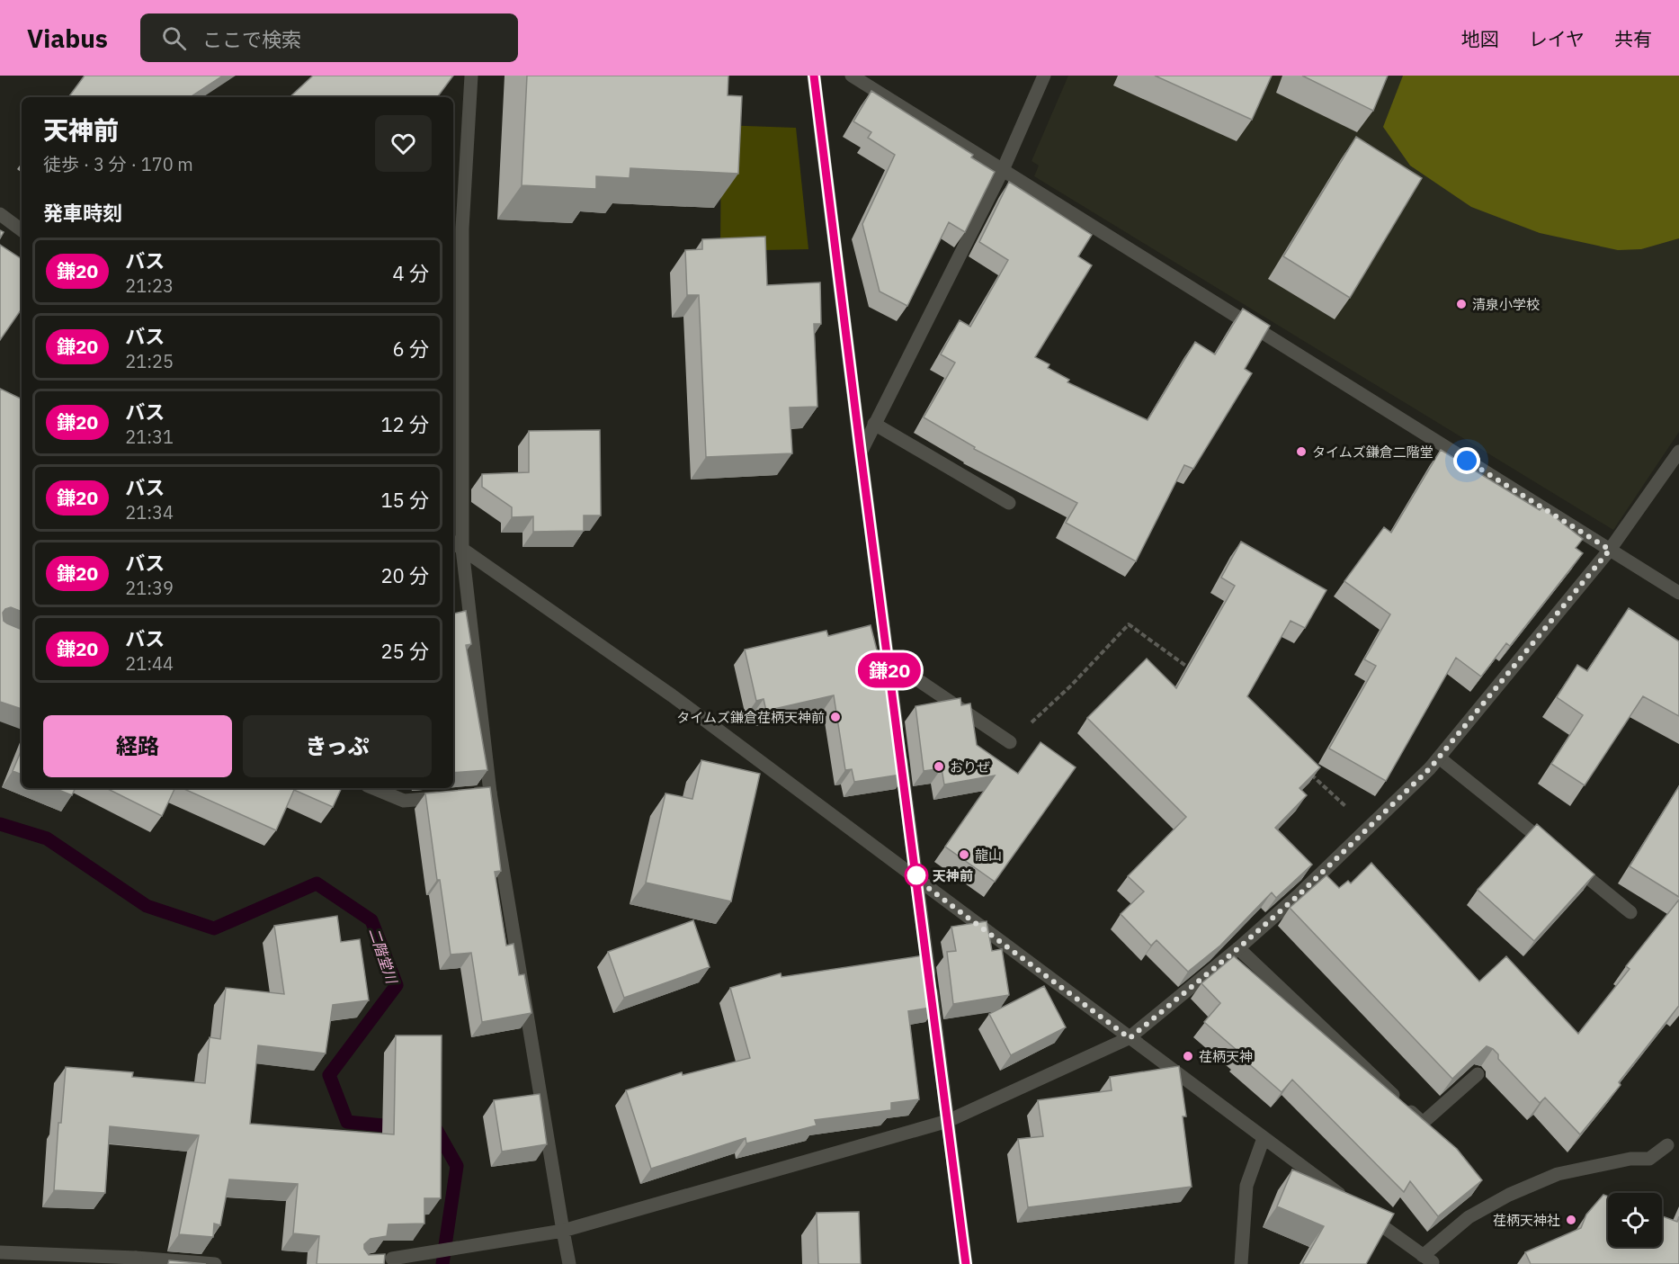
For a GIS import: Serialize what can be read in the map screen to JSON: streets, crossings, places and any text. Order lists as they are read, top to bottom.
{
  "water": ["二階堂川"],
  "places": [
    "清泉小学校",
    "タイムズ鎌倉二階堂",
    "タイムズ鎌倉荏柄天神前",
    "おりぜ",
    "龍山",
    "天神前",
    "荏柄天神",
    "荏柄天神社"
  ],
  "lines": ["bus line 鎌20"],
  "page": {
    "header": "Viabus",
    "search": "ここで検索",
    "nav": ["地図", "レイヤ", "共有"],
    "on_map": "鎌20",
    "heading": [
      ["天神前", "徒歩 · 3 分 · 170 m"],
      "発車時刻"
    ],
    "list": [
      {
        "mark": "鎌20",
        "name": "バス",
        "note": "21:23",
        "value": "4 分"
      },
      {
        "mark": "鎌20",
        "name": "バス",
        "note": "21:25",
        "value": "6 分"
      },
      {
        "mark": "鎌20",
        "name": "バス",
        "note": "21:31",
        "value": "12 分"
      },
      {
        "mark": "鎌20",
        "name": "バス",
        "note": "21:34",
        "value": "15 分"
      },
      {
        "mark": "鎌20",
        "name": "バス",
        "note": "21:39",
        "value": "20 分"
      },
      {
        "mark": "鎌20",
        "name": "バス",
        "note": "21:44",
        "value": "25 分"
      }
    ],
    "buttons": ["経路", "きっぷ"]
  }
}
